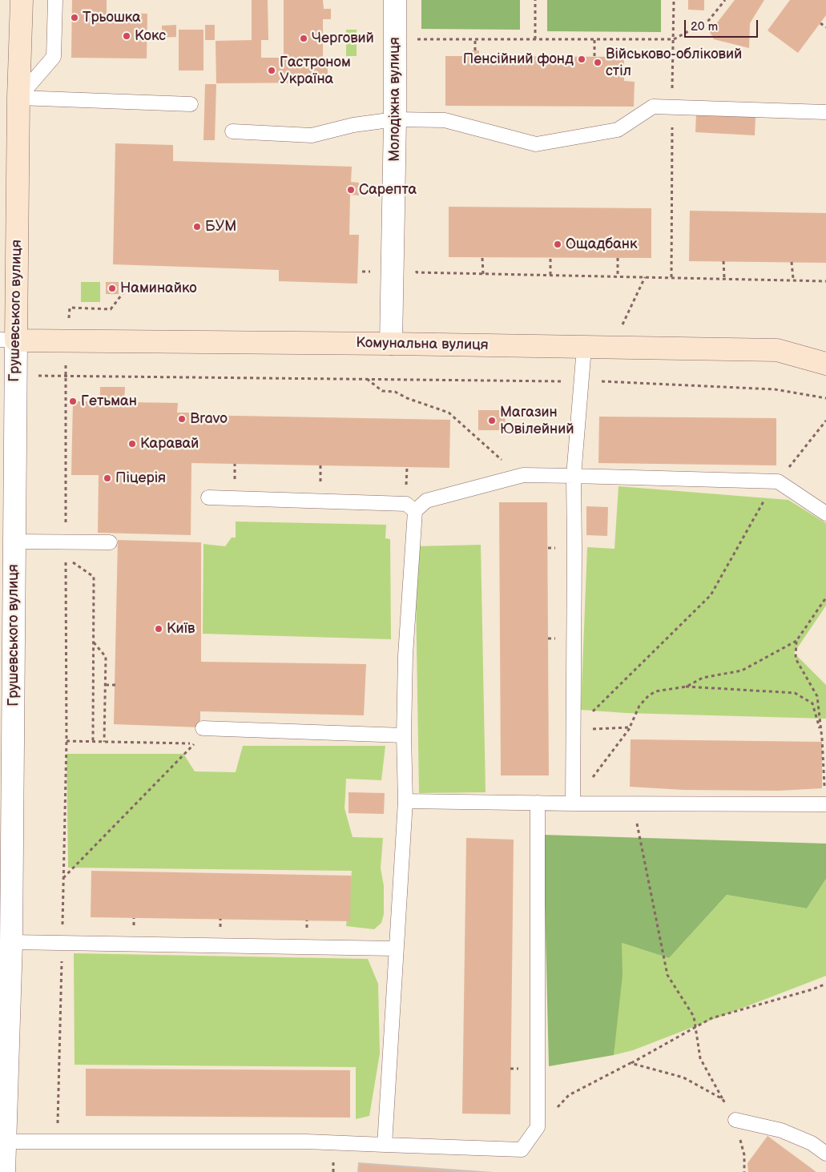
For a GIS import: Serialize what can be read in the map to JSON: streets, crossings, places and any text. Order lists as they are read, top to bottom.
{
  "streets": {
    "main road": ["Грушевського вулиця", "Комунальна вулиця"],
    "street": ["Молодіжна вулиця"]
  },
  "crossings": [
    ["Молодіжна вулиця", "Комунальна вулиця"],
    ["Грушевського вулиця", "Комунальна вулиця"]
  ],
  "places": [
    "Трьошка",
    "Кокс",
    "Черговий",
    "Пенсійний фонд",
    "Військово-обліковий стіл",
    "Гастроном Україна",
    "Сарепта",
    "БУМ",
    "Ощадбанк",
    "Наминайко",
    "Гетьман",
    "Bravo",
    "Магазин Ювілейний",
    "Каравай",
    "Піцерія",
    "Київ"
  ],
  "scale_bar": "20 m"
}
